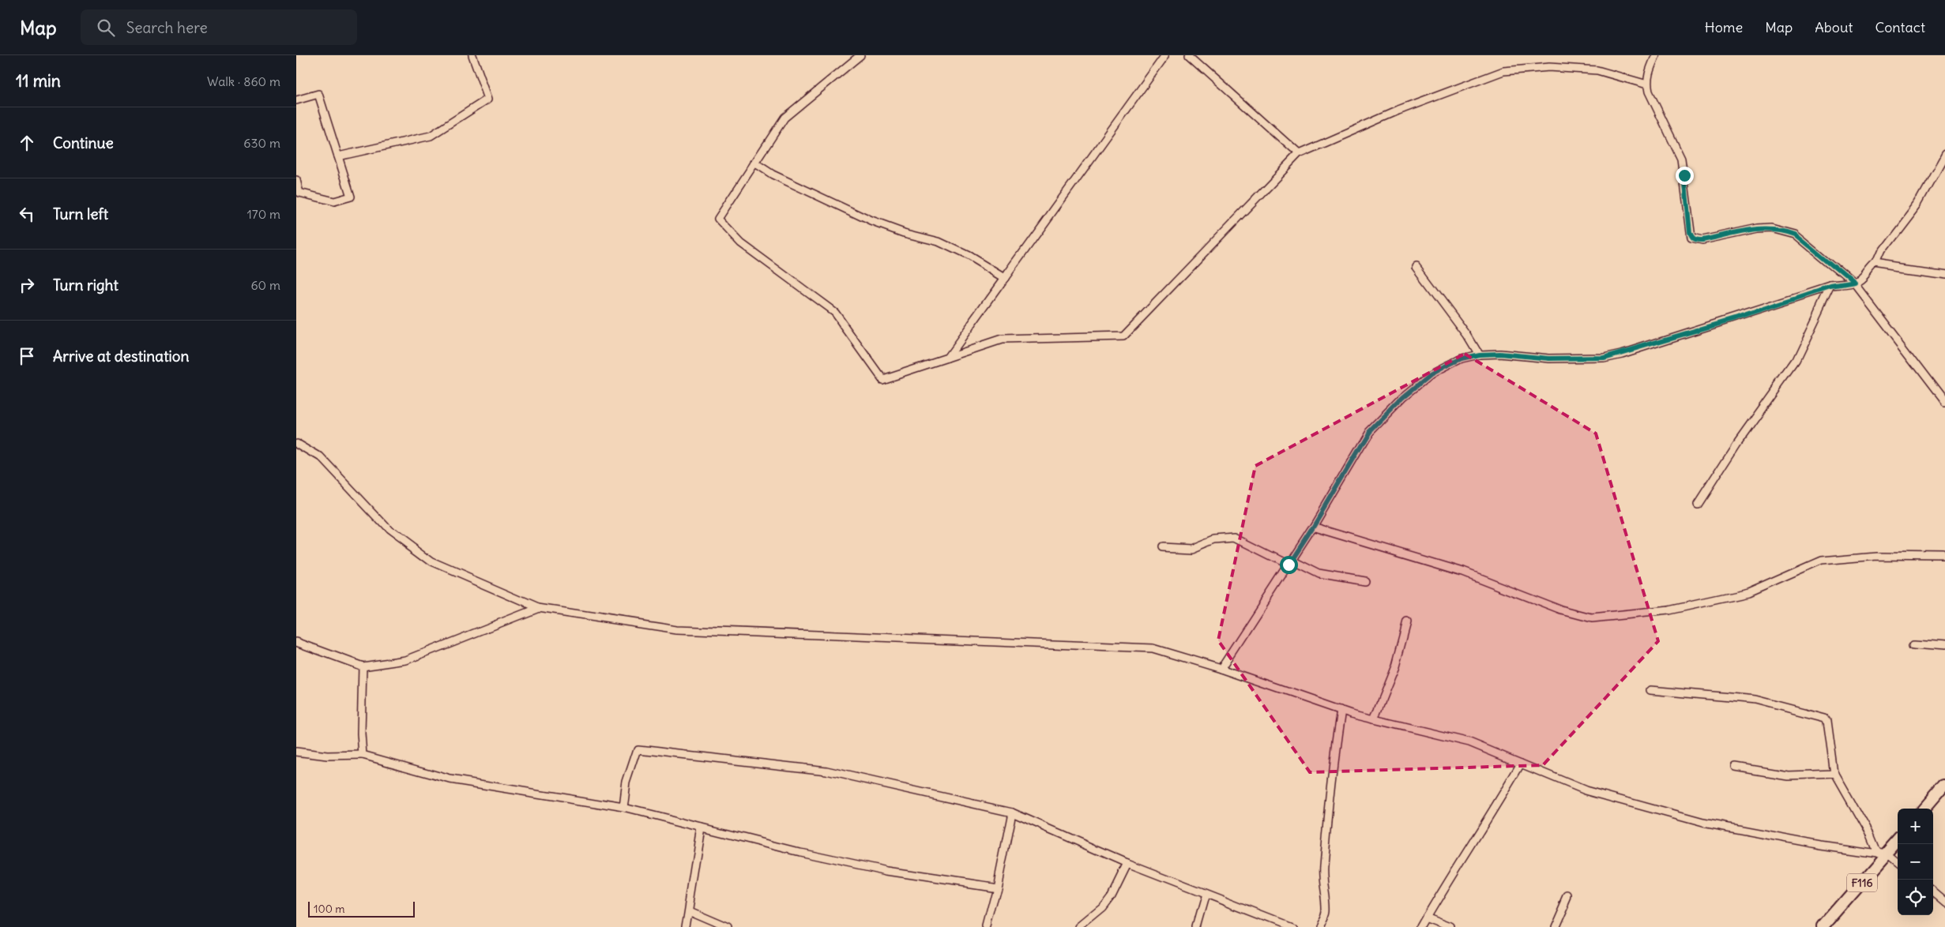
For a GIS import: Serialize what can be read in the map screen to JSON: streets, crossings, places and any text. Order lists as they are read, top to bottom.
{
  "streets": {
    "main road": ["F116"]
  },
  "scale_bar": "100 m",
  "page": {
    "header": "Map",
    "search": "Search here",
    "nav": [
      "Home",
      "Map",
      "About",
      "Contact"
    ],
    "heading": ["11 min", "Walk · 860 m"],
    "list": [
      ["Continue", "630 m"],
      ["Turn left", "170 m"],
      ["Turn right", "60 m"],
      "Arrive at destination"
    ],
    "map_buttons": ["+", "−"],
    "scale": "100 m"
  }
}
